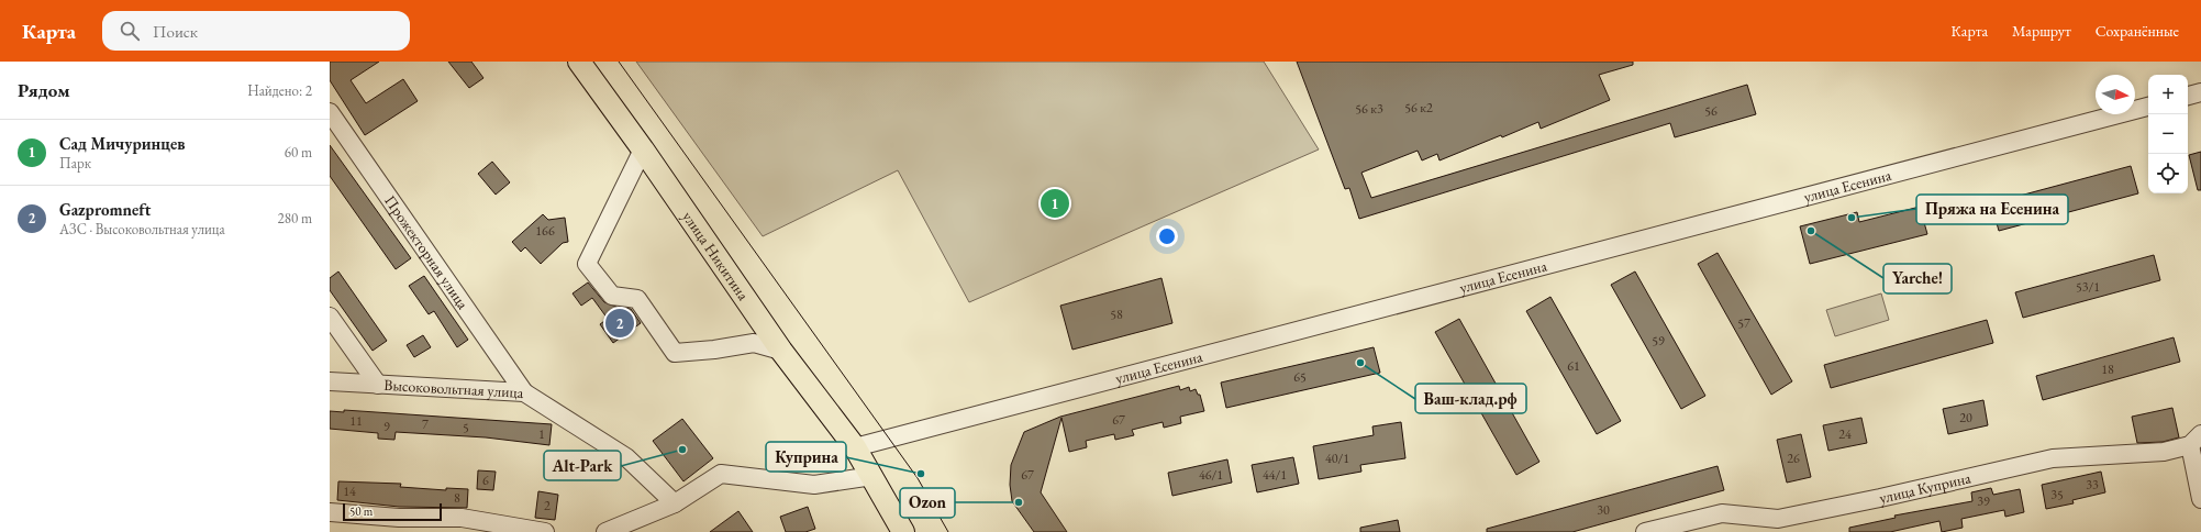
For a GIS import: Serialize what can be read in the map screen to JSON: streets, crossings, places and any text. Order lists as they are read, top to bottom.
{
  "streets": {
    "main road": ["улица Никитина"],
    "street": [
      "улица Есенина",
      "Прожекторная улица",
      "Высоковольтная улица",
      "улица Куприна"
    ]
  },
  "crossings": [
    ["улица Есенина", "улица Никитина"],
    ["Прожекторная улица", "Высоковольтная улица"]
  ],
  "places": [
    "Пряжа на Есенина",
    "Yarche!",
    "Ваш-клад.рф",
    "Alt-Park",
    "Куприна",
    "Ozon"
  ],
  "house_numbers": [
    "56 к2",
    "56 к3",
    "56",
    "166",
    "53/1",
    "58",
    "57",
    "59",
    "61",
    "18",
    "65",
    "20",
    "67",
    "11",
    "7",
    "9",
    "5",
    "1",
    "24",
    "40/1",
    "26",
    "67",
    "46/1",
    "44/1",
    "6",
    "33",
    "14",
    "35",
    "8",
    "39",
    "2",
    "30"
  ],
  "scale_bar": "50 m",
  "north": "right",
  "page": {
    "header": "Карта",
    "search": "Поиск",
    "nav": ["Карта", "Маршрут", "Сохранённые"],
    "heading": ["Рядом", "Найдено: 2"],
    "map_buttons": ["+", "−"],
    "list": [
      {
        "mark": "1",
        "name": "Сад Мичуринцев",
        "note": "Парк",
        "value": "60 m"
      },
      {
        "mark": "2",
        "name": "Gazpromneft",
        "note": "АЗС · Высоковольтная улица",
        "value": "280 m"
      }
    ],
    "pins": ["1", "2"],
    "scale": "50 m"
  }
}
